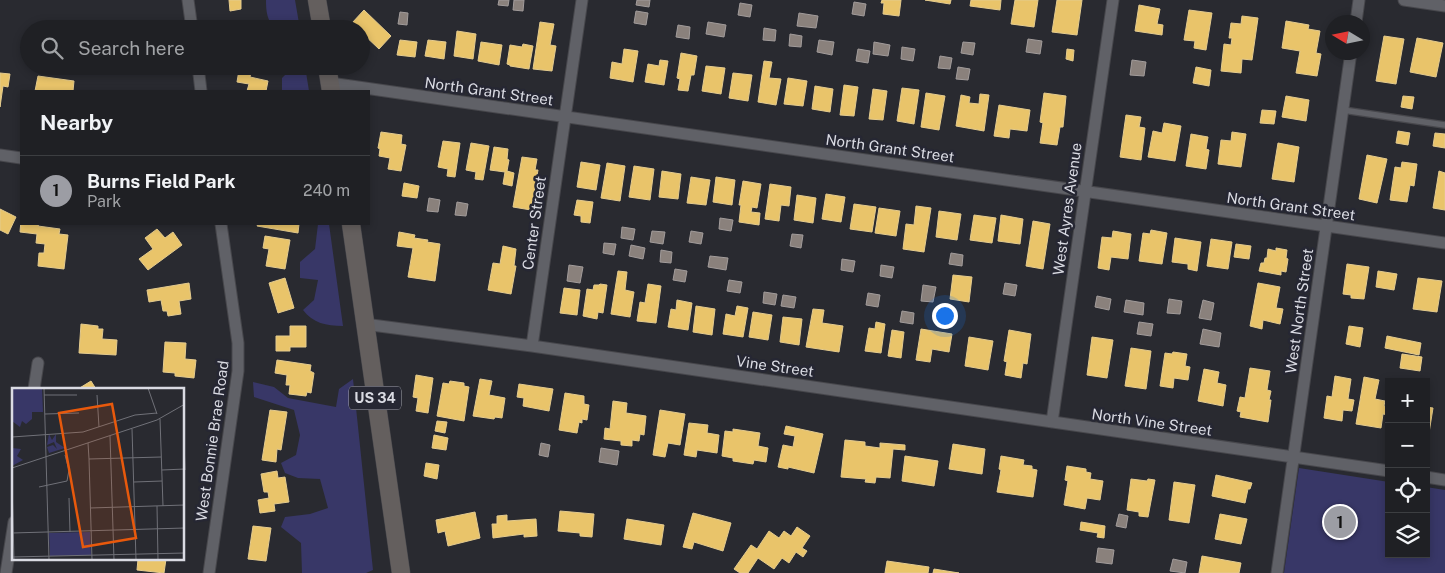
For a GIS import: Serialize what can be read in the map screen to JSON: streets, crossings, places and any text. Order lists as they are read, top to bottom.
{
  "streets": {
    "main road": ["US 34"],
    "street": [
      "North Grant Street",
      "West Ayres Avenue",
      "Center Street",
      "West North Street",
      "Vine Street",
      "North Vine Street",
      "West Bonnie Brae Road"
    ]
  },
  "crossings": [
    ["North Grant Street", "West Ayres Avenue"],
    ["North Grant Street", "Center Street"],
    ["North Grant Street", "West North Street"],
    ["West Ayres Avenue", "North Vine Street"],
    ["Center Street", "Vine Street"],
    ["West North Street", "North Vine Street"],
    ["Vine Street", "North Vine Street"]
  ],
  "north": "left",
  "page": {
    "search": "Search here",
    "heading": "Nearby",
    "list": [
      {
        "mark": "1",
        "name": "Burns Field Park",
        "note": "Park",
        "value": "240 m"
      }
    ],
    "map_buttons": ["+", "−"],
    "pins": "1"
  }
}
